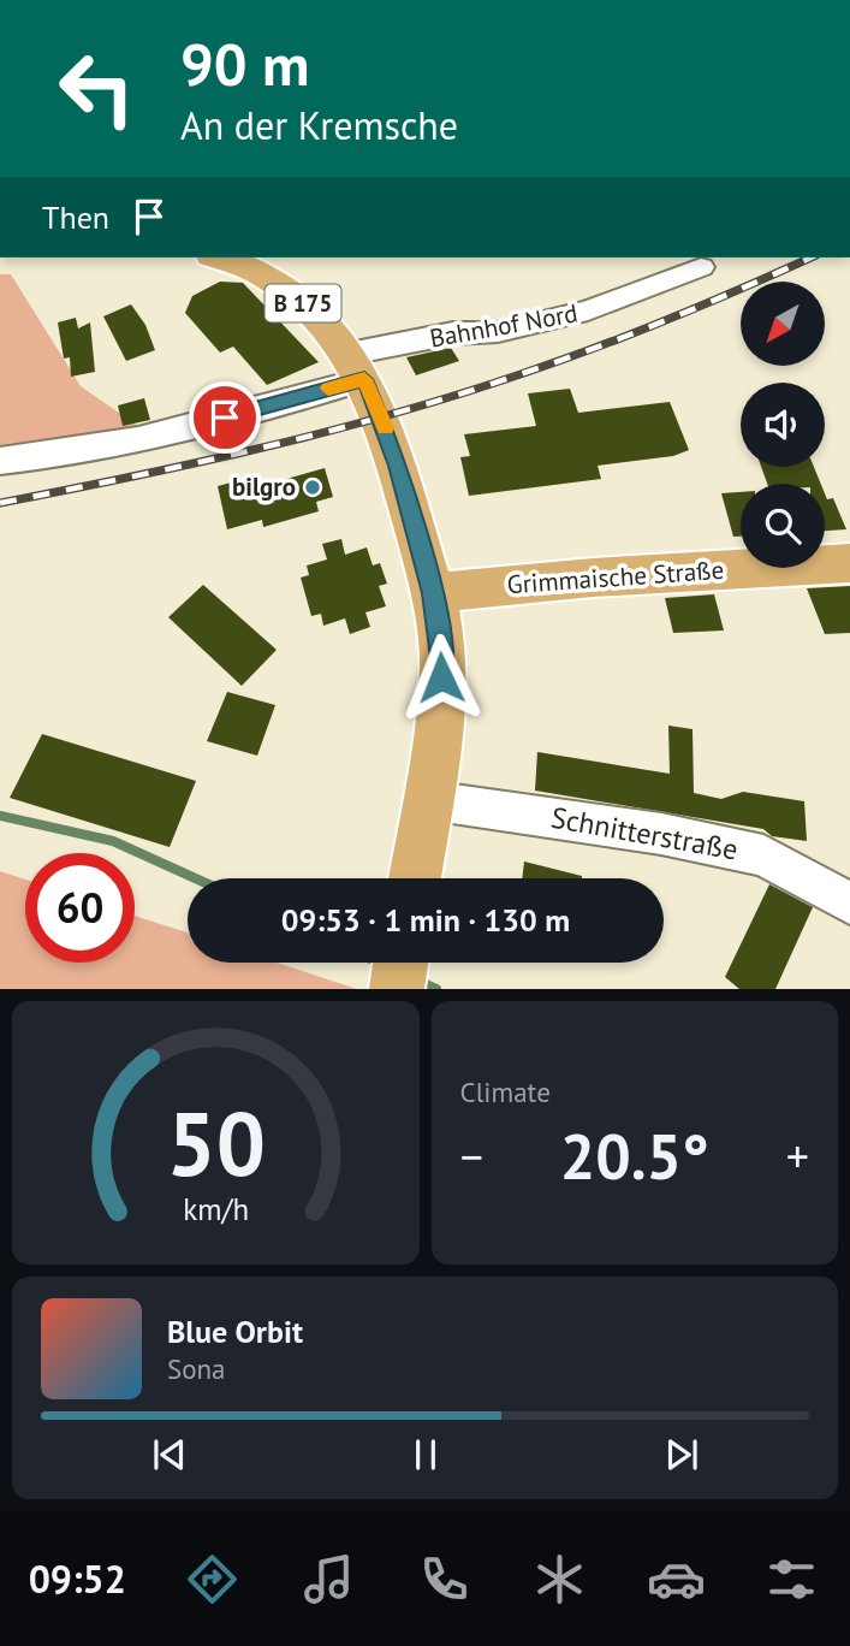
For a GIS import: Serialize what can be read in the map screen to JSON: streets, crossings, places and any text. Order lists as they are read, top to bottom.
{
  "streets": {
    "main road": ["B 175", "Grimmaische Straße"],
    "street": ["Bahnhof Nord", "Schnitterstraße"]
  },
  "crossings": [
    ["B 175", "Bahnhof Nord"],
    ["B 175", "Grimmaische Straße"]
  ],
  "places": ["bilgro"],
  "north": "bottom left",
  "page": {
    "turn": ["90 m", "An der Kremsche"],
    "then": "Then",
    "limit": "60",
    "trip": "09:53 · 1 min · 130 m",
    "tile": "Climate",
    "heat": ["−", "20.5°", "+"],
    "song": ["Blue Orbit", "Sona"],
    "tabs": "09:52",
    "gauge": ["50", "km/h"]
  }
}
